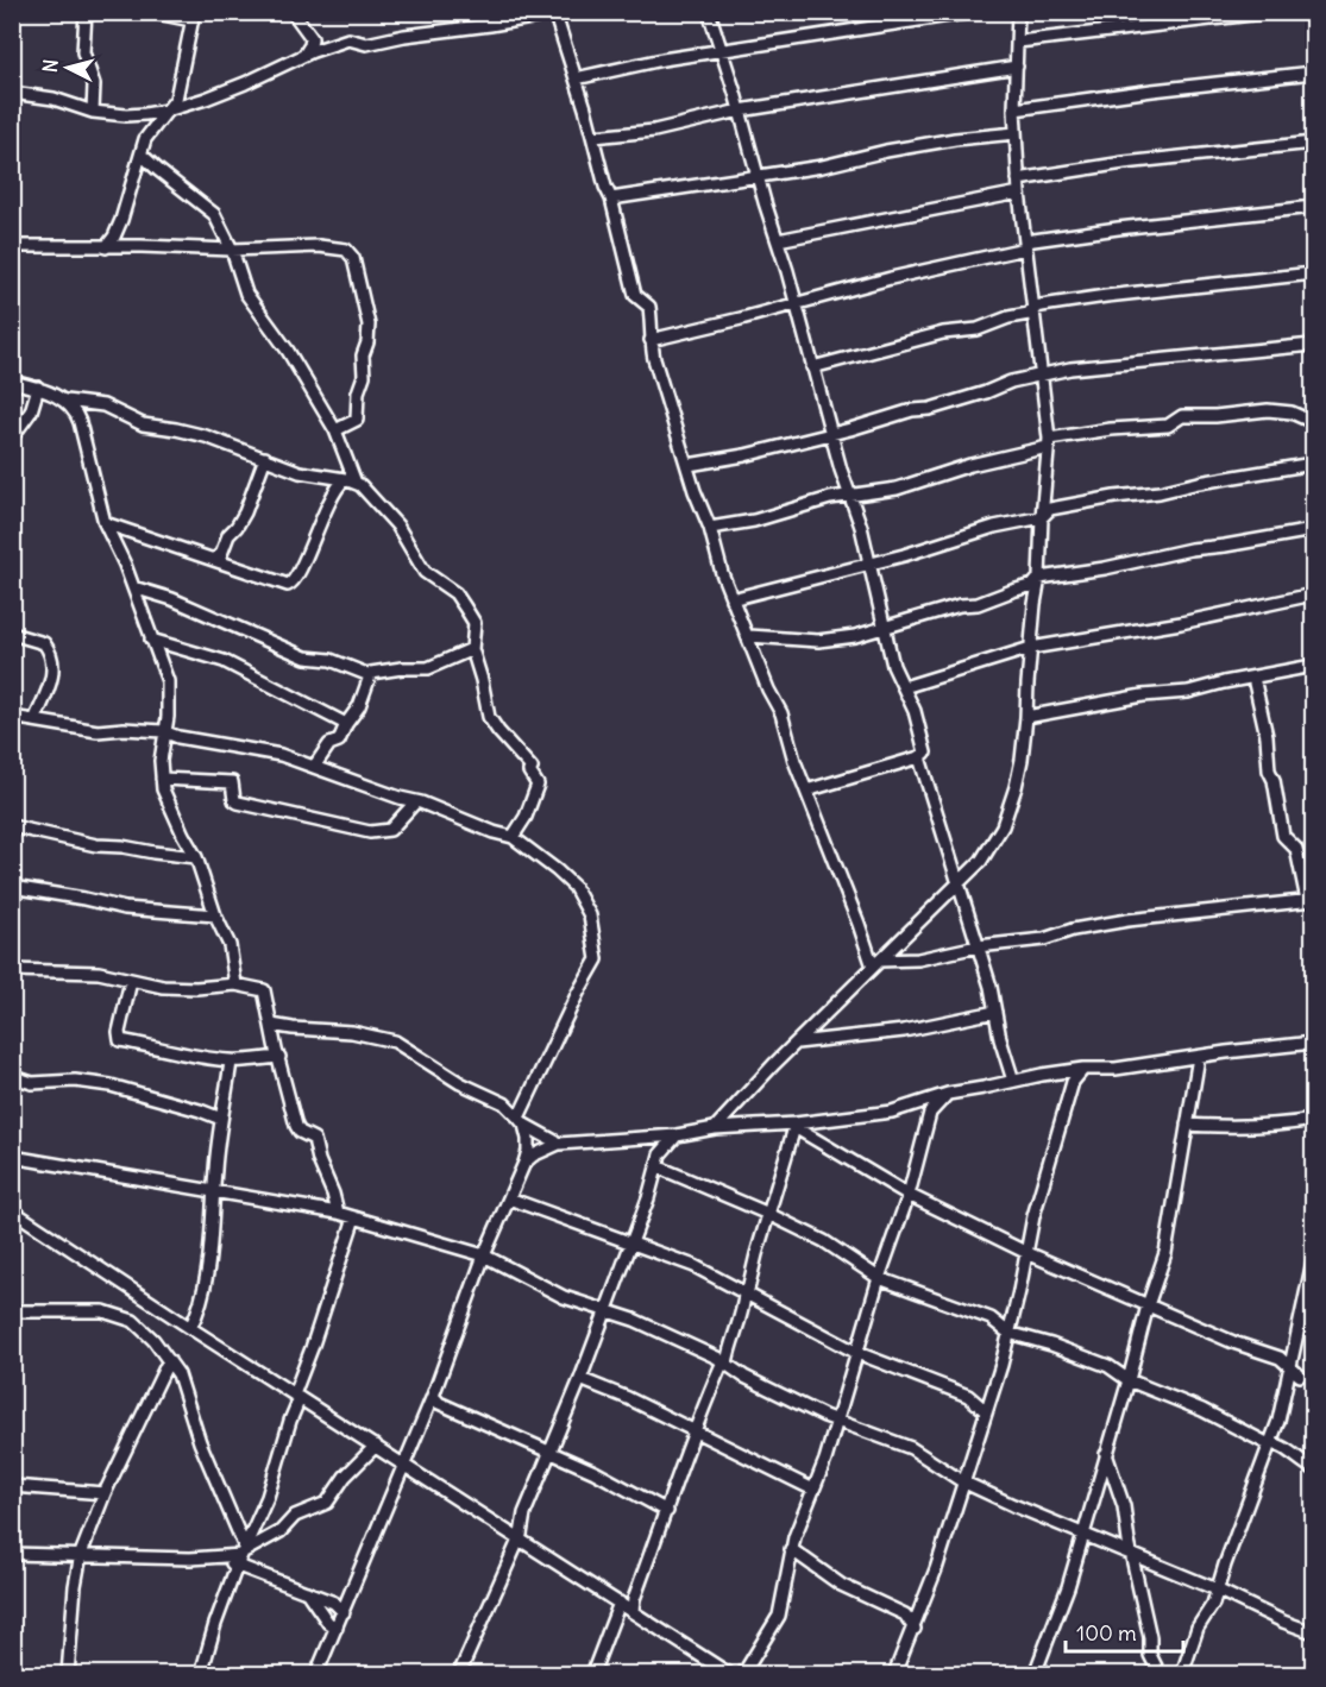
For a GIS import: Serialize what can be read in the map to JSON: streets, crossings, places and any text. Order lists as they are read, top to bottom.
{
  "scale_bar": "100 m",
  "north": "left"
}
